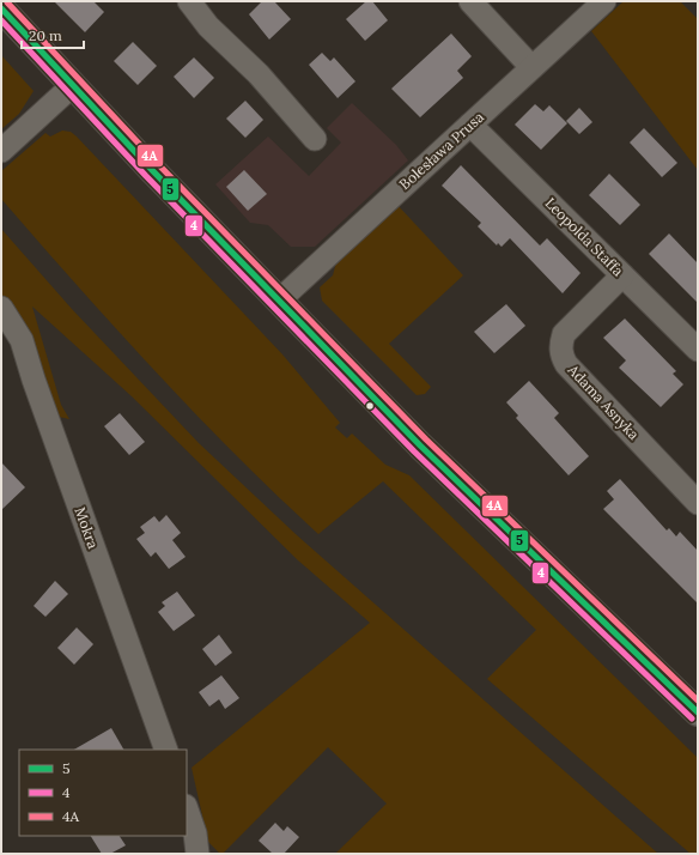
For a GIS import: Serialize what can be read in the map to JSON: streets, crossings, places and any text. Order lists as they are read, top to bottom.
{
  "streets": {
    "street": [
      "Bolesława Prusa",
      "Leopolda Staffa",
      "Adama Asnyka",
      "Mokra"
    ]
  },
  "crossings": [
    ["Bolesława Prusa", "Leopolda Staffa"],
    ["Leopolda Staffa", "Adama Asnyka"]
  ],
  "lines": ["transit line 4A", "transit line 5", "transit line 4"],
  "legend": ["5", "4", "4A"],
  "scale_bar": "20 m"
}
